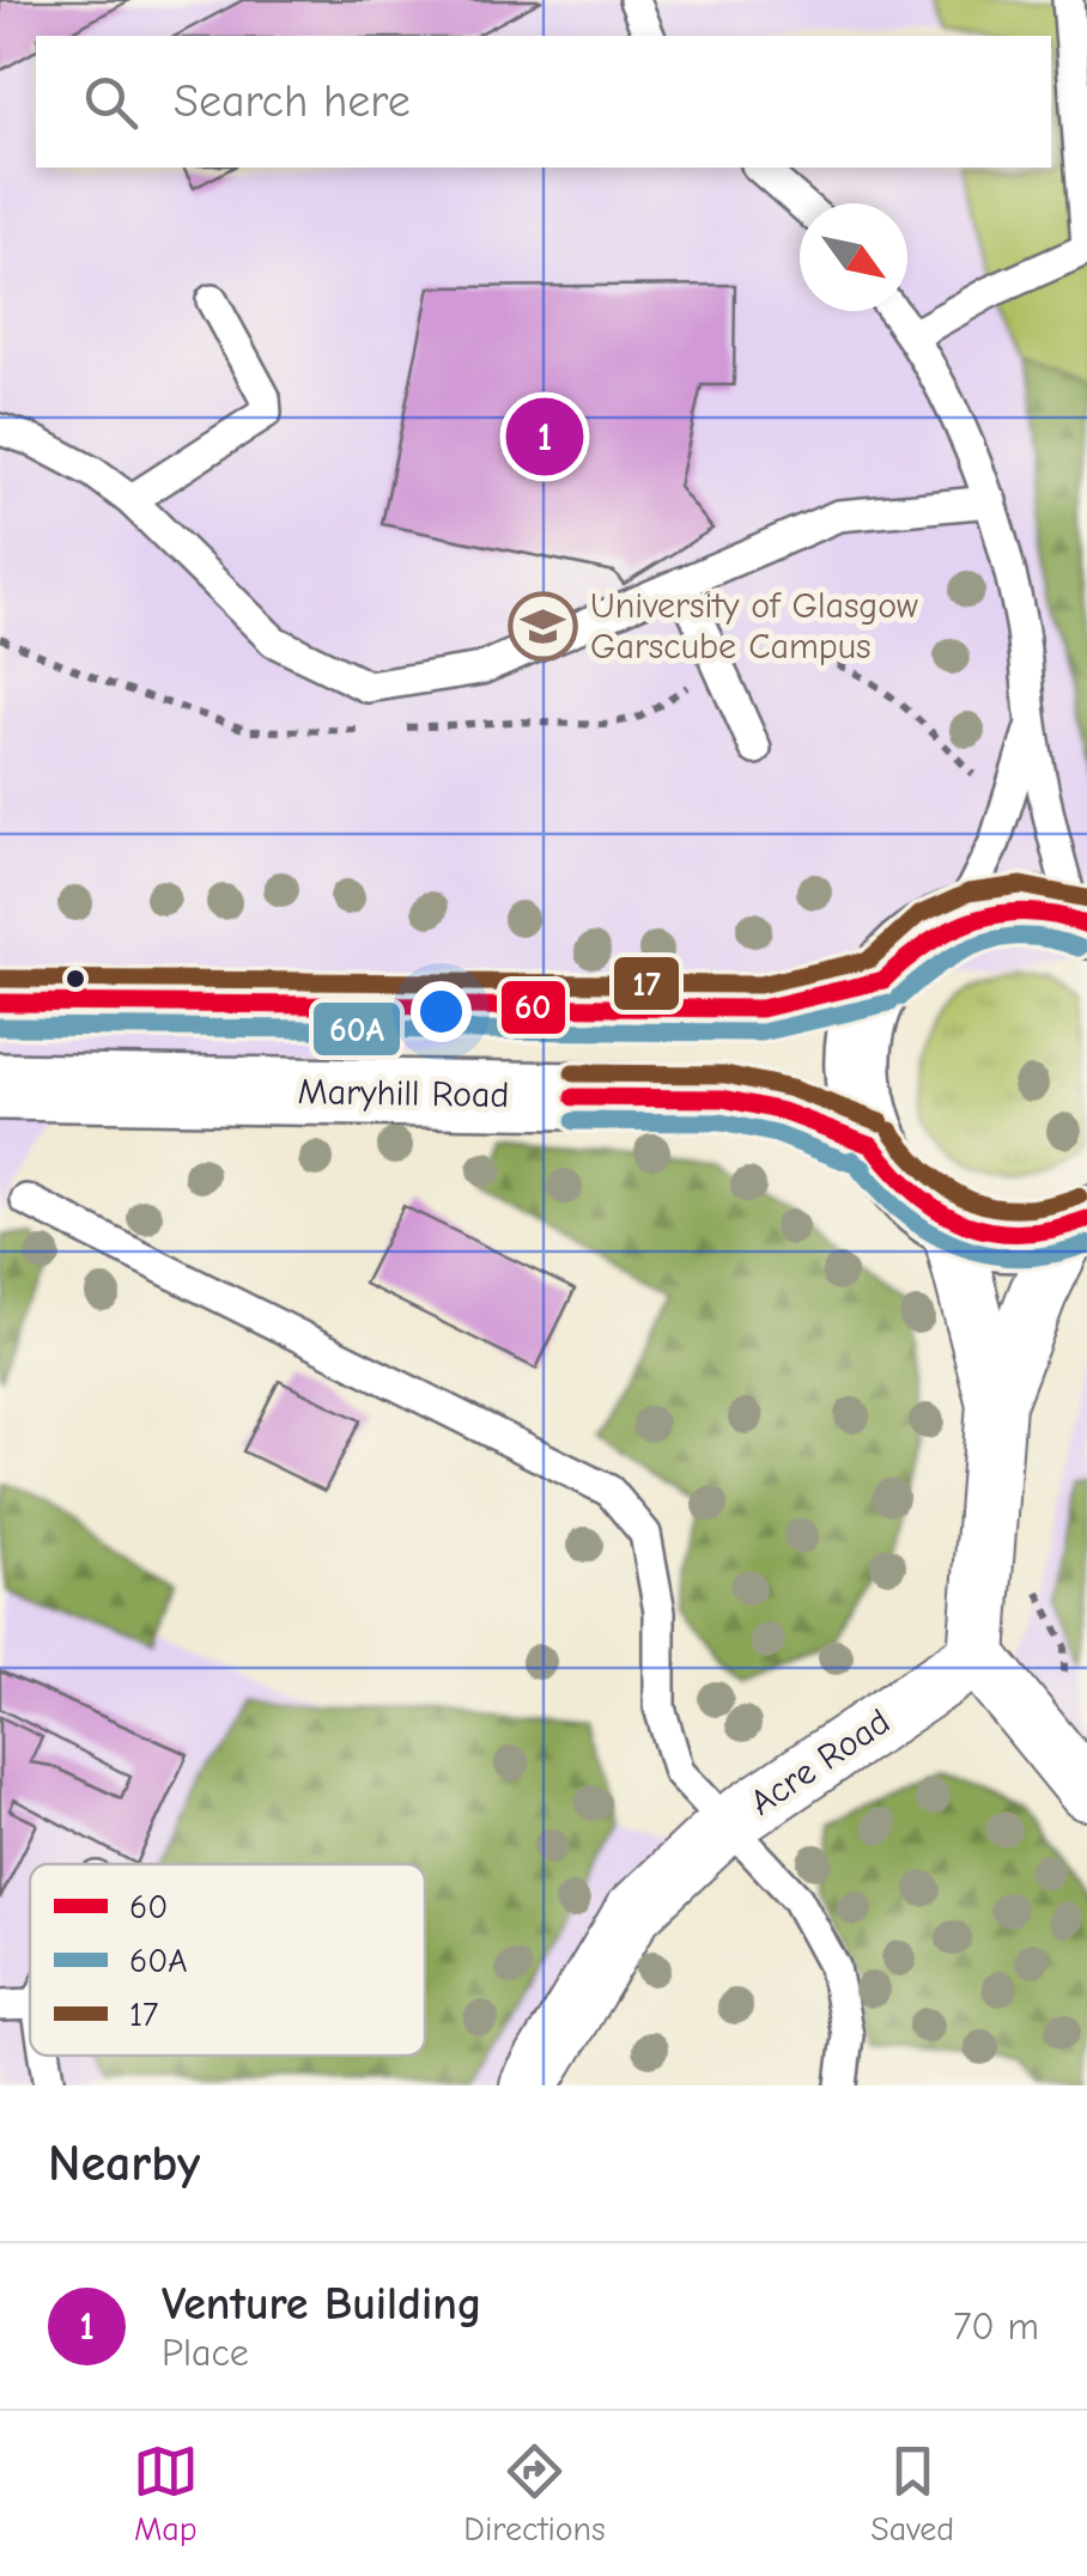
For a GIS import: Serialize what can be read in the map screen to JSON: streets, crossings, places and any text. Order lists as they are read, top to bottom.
{
  "streets": {
    "main road": ["Maryhill Road"],
    "street": ["Acre Road"]
  },
  "places": {
    "school or university": ["University of Glasgow Garscube Campus"]
  },
  "lines": ["transit line 17", "transit line 60", "transit line 60A"],
  "legend": ["60", "60A", "17"],
  "north": "bottom right",
  "page": {
    "search": "Search here",
    "pins": "1",
    "heading": "Nearby",
    "list": [
      {
        "mark": "1",
        "name": "Venture Building",
        "note": "Place",
        "value": "70 m"
      }
    ],
    "nav": ["Map", "Directions", "Saved"]
  }
}
